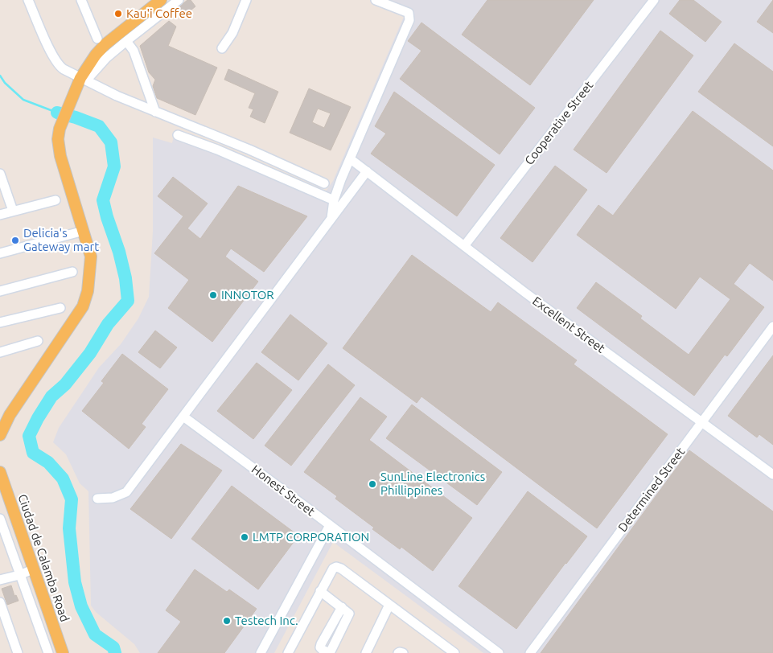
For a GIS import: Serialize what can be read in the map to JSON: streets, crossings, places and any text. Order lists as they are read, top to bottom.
{
  "streets": {
    "main road": ["Ciudad de Calamba Road"],
    "street": [
      "Cooperative Street",
      "Excellent Street",
      "Determined Street",
      "Honest Street"
    ]
  },
  "crossings": [
    ["Cooperative Street", "Excellent Street"],
    ["Excellent Street", "Determined Street"]
  ],
  "places": [
    "Kau'i Coffee",
    "Delicia's Gateway mart",
    "INNOTOR",
    "SunLine Electronics Phillippines",
    "LMTP CORPORATION",
    "Testech Inc."
  ]
}
